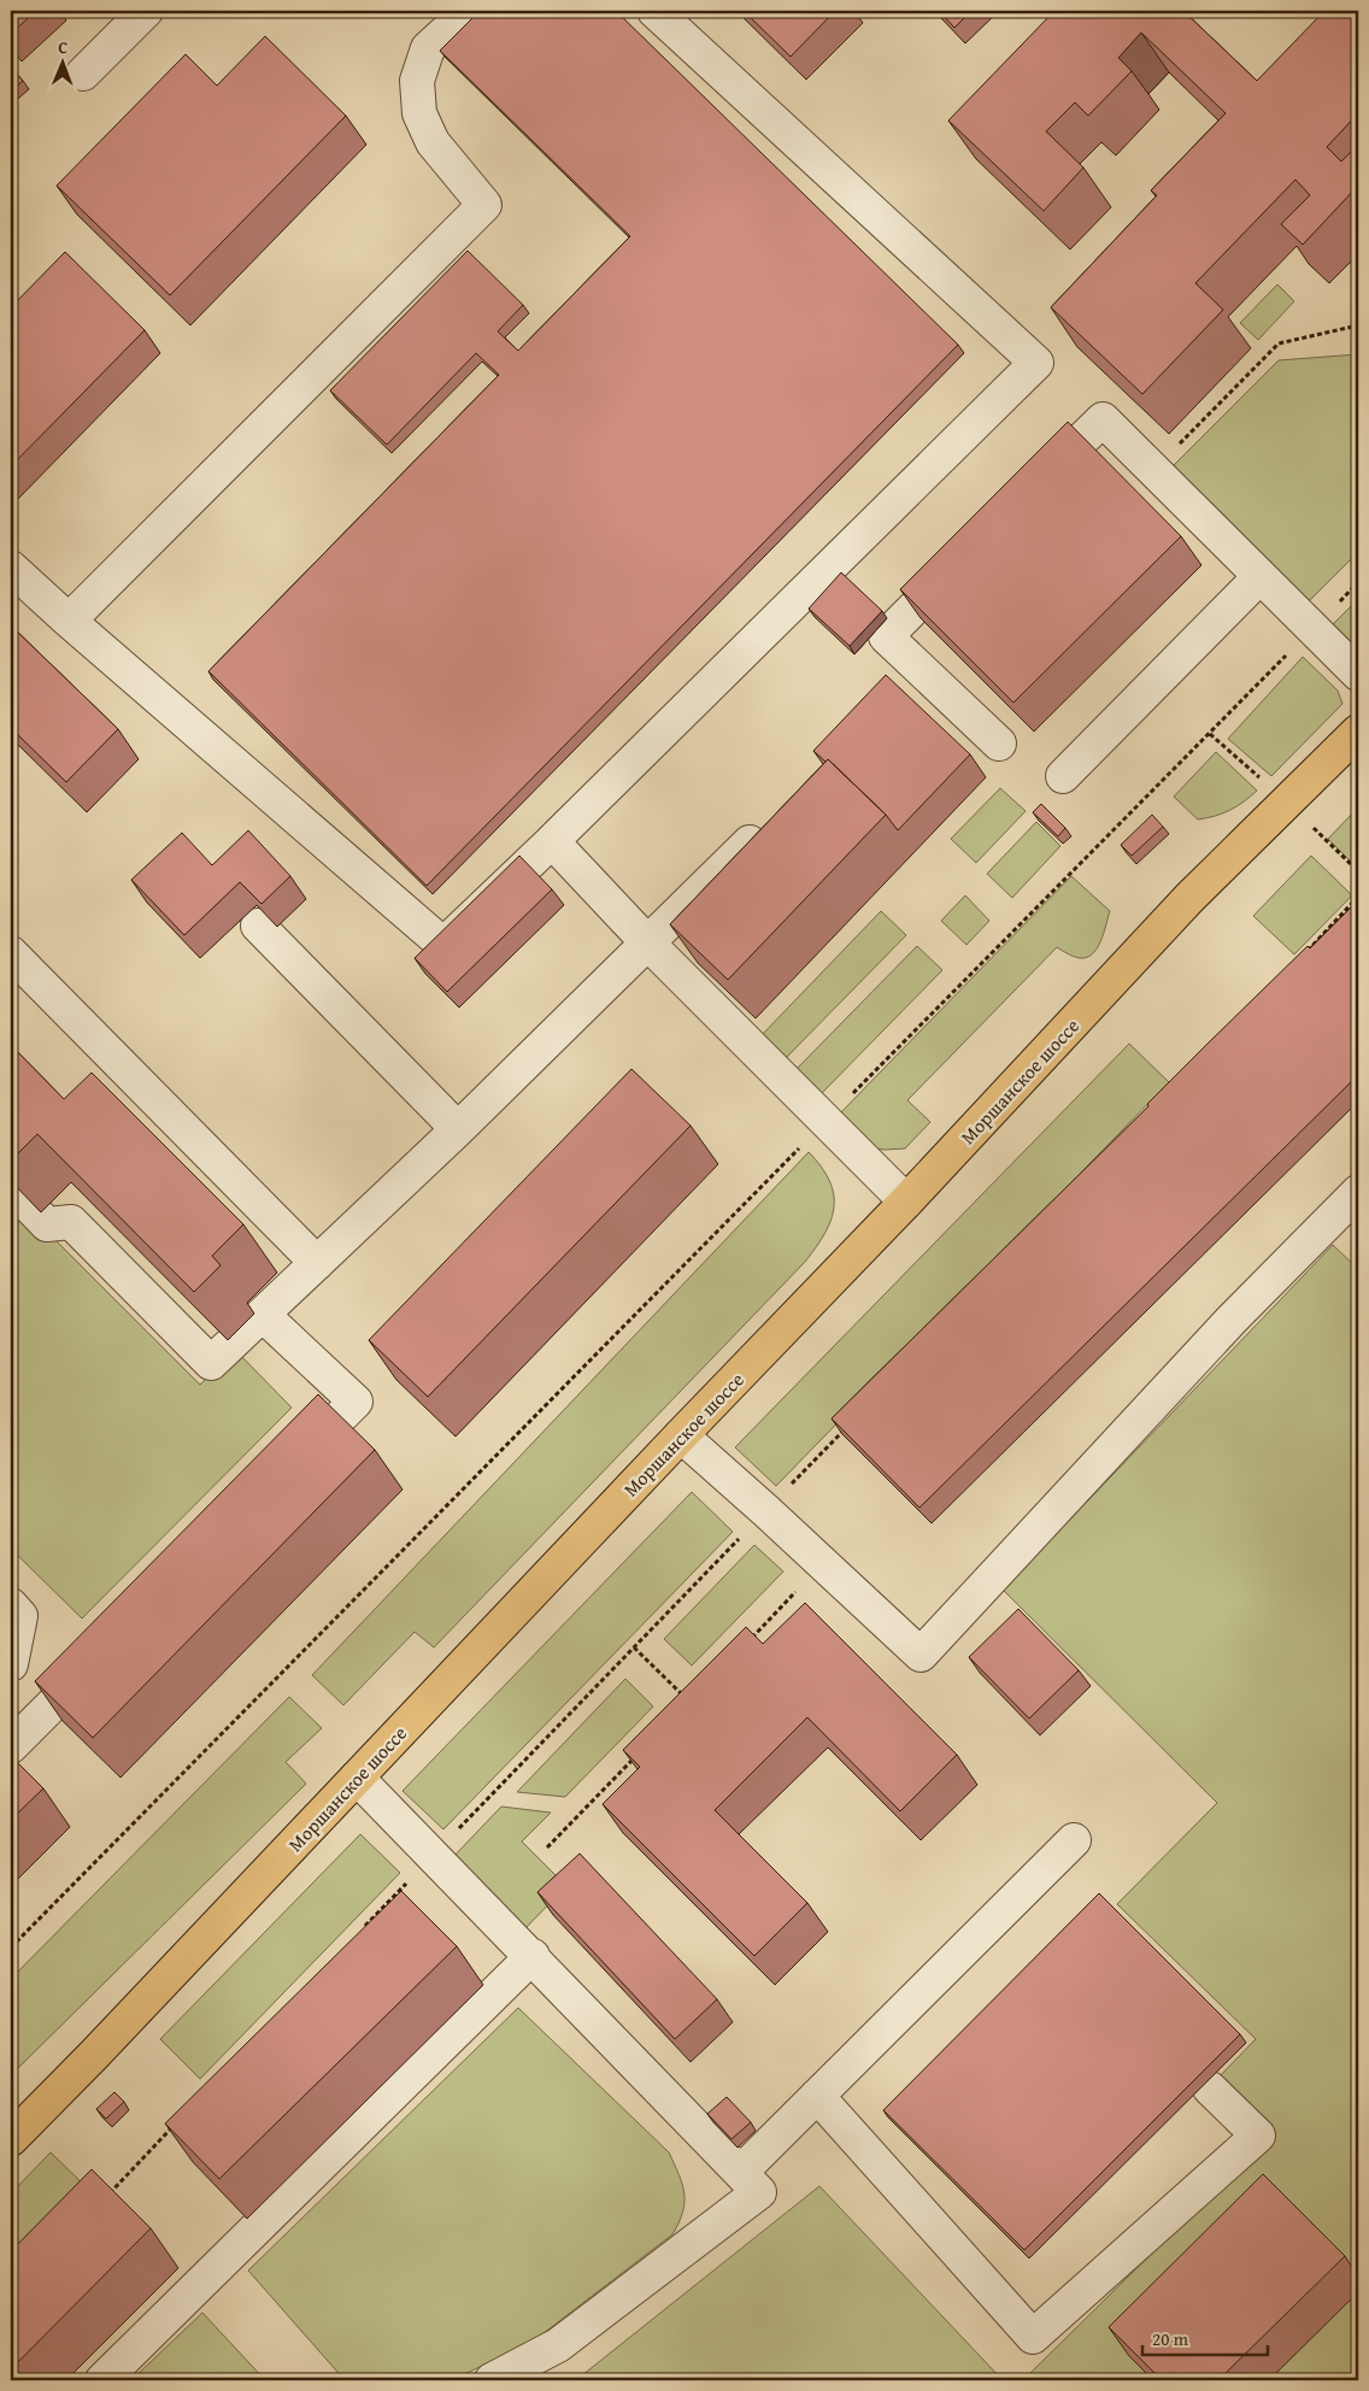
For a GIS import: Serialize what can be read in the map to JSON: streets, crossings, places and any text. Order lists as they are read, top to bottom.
{
  "streets": {
    "main road": ["Моршанское шоссе"]
  },
  "scale_bar": "20 m",
  "north": "top"
}
